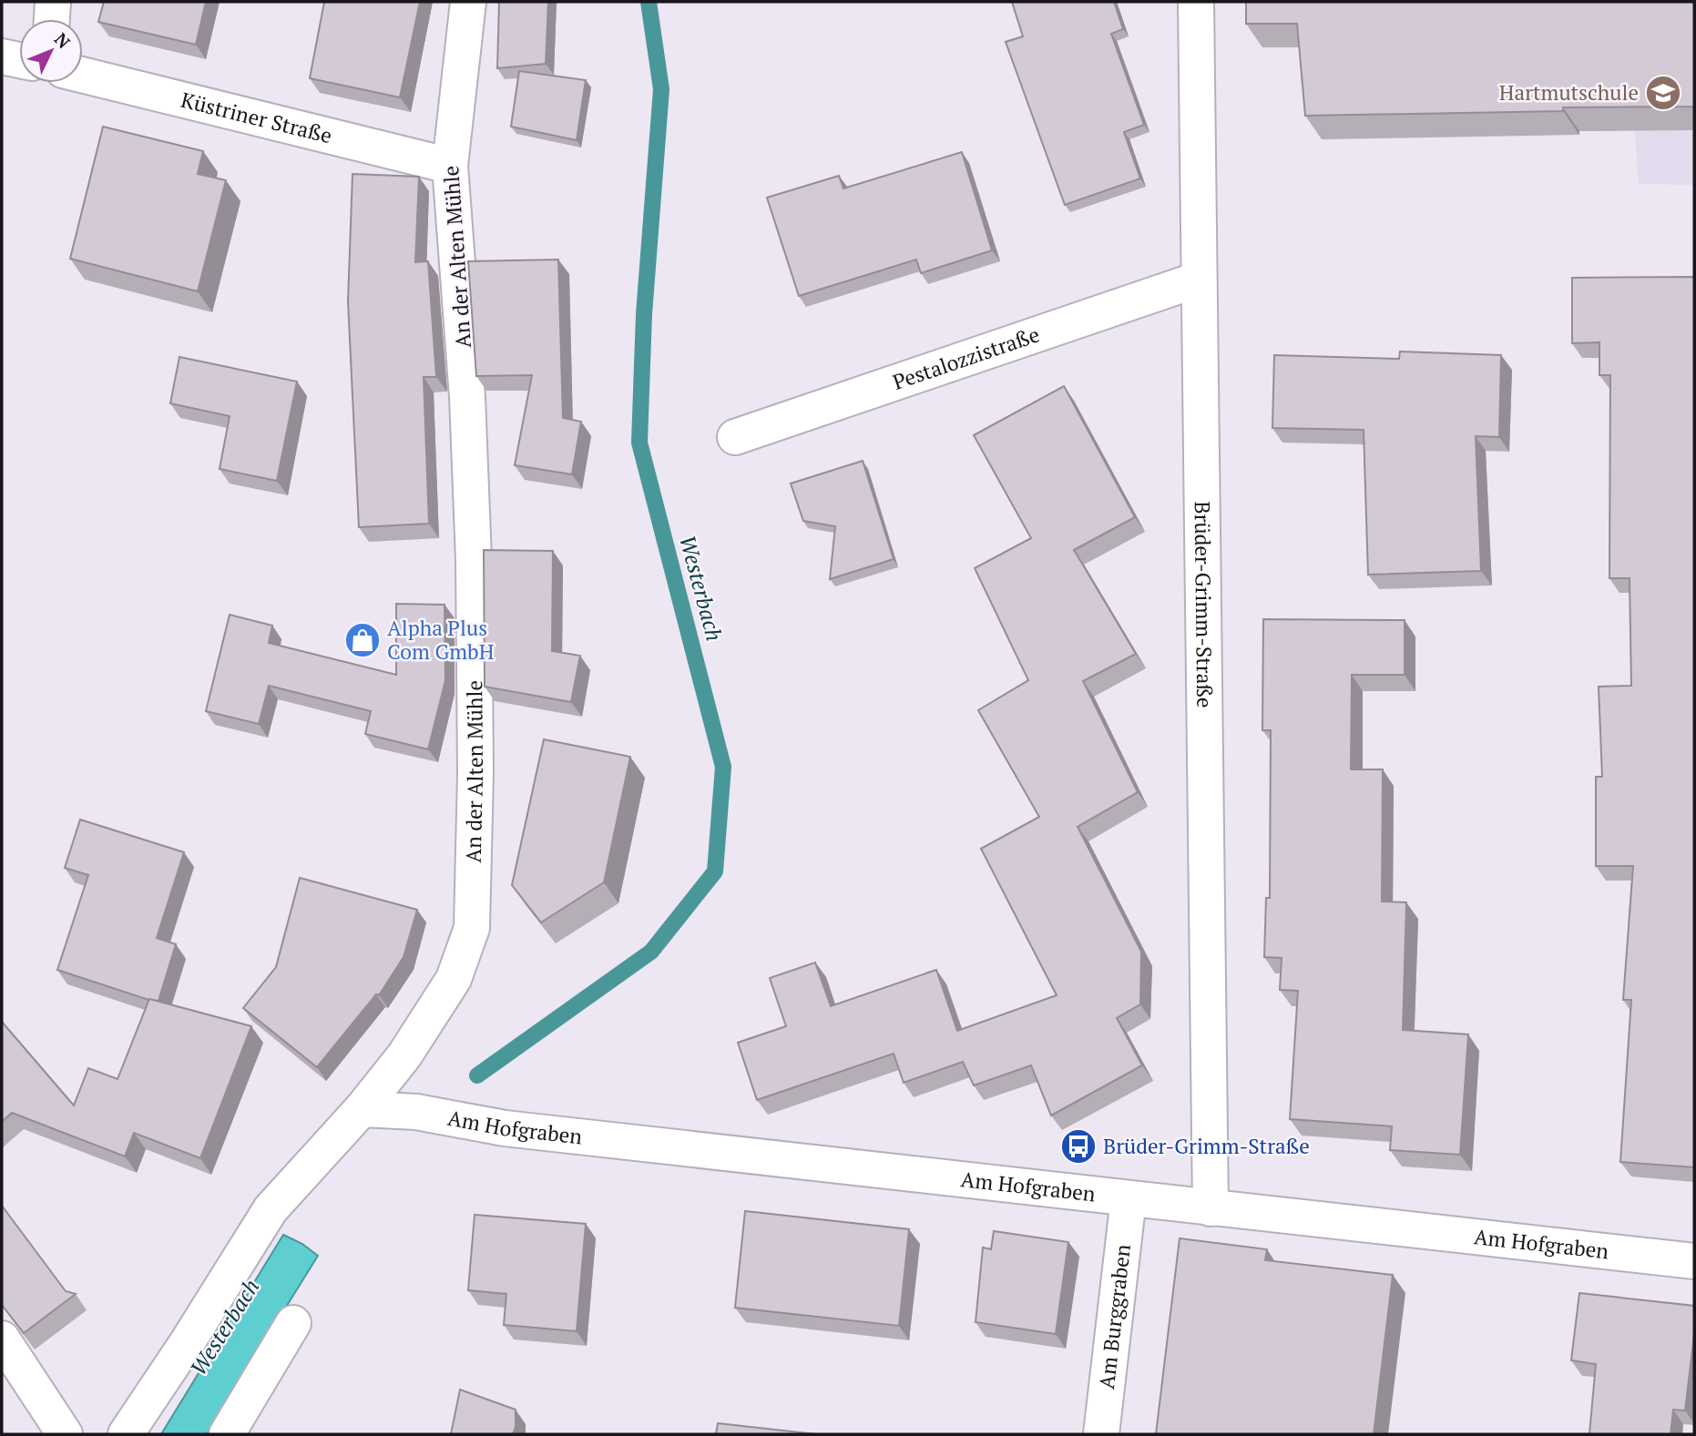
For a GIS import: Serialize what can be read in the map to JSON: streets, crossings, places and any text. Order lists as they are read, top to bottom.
{
  "streets": {
    "street": [
      "Küstriner Straße",
      "An der Alten Mühle",
      "Pestalozzistraße",
      "Brüder-Grimm-Straße",
      "Am Hofgraben",
      "Am Burggraben"
    ]
  },
  "crossings": [
    ["Küstriner Straße", "An der Alten Mühle"],
    ["An der Alten Mühle", "Am Hofgraben"],
    ["Pestalozzistraße", "Brüder-Grimm-Straße"],
    ["Brüder-Grimm-Straße", "Am Hofgraben"],
    ["Am Hofgraben", "Am Burggraben"]
  ],
  "water": ["Westerbach"],
  "places": {
    "school or university": ["Hartmutschule"],
    "shop": ["Alpha Plus Com GmbH"],
    "bus stop": ["Brüder-Grimm-Straße"]
  },
  "north": "top right"
}
